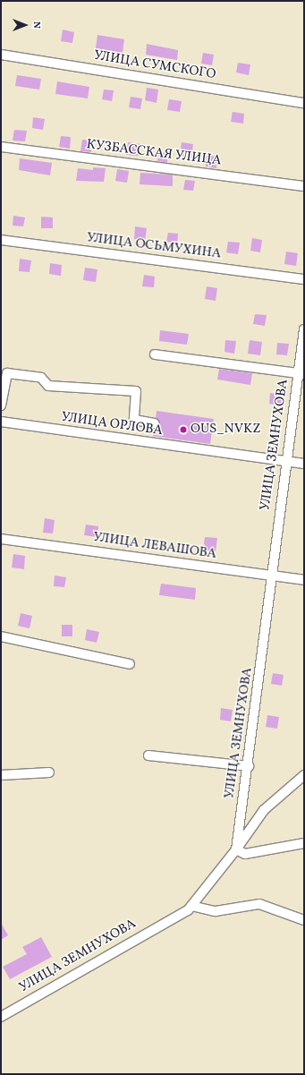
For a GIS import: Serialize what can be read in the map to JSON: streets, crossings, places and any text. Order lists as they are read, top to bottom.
{
  "streets": {
    "street": [
      "УЛИЦА СУМСКОГО",
      "КУЗБАССКАЯ УЛИЦА",
      "УЛИЦА ОСЬМУХИНА",
      "УЛИЦА ОРЛОВА",
      "УЛИЦА ЗЕМНУХОВА",
      "УЛИЦА ЛЕВАШОВА"
    ]
  },
  "crossings": [
    ["УЛИЦА ОРЛОВА", "УЛИЦА ЗЕМНУХОВА"],
    ["УЛИЦА ЗЕМНУХОВА", "УЛИЦА ЛЕВАШОВА"]
  ],
  "places": ["OUS_NVKZ"],
  "north": "right"
}
